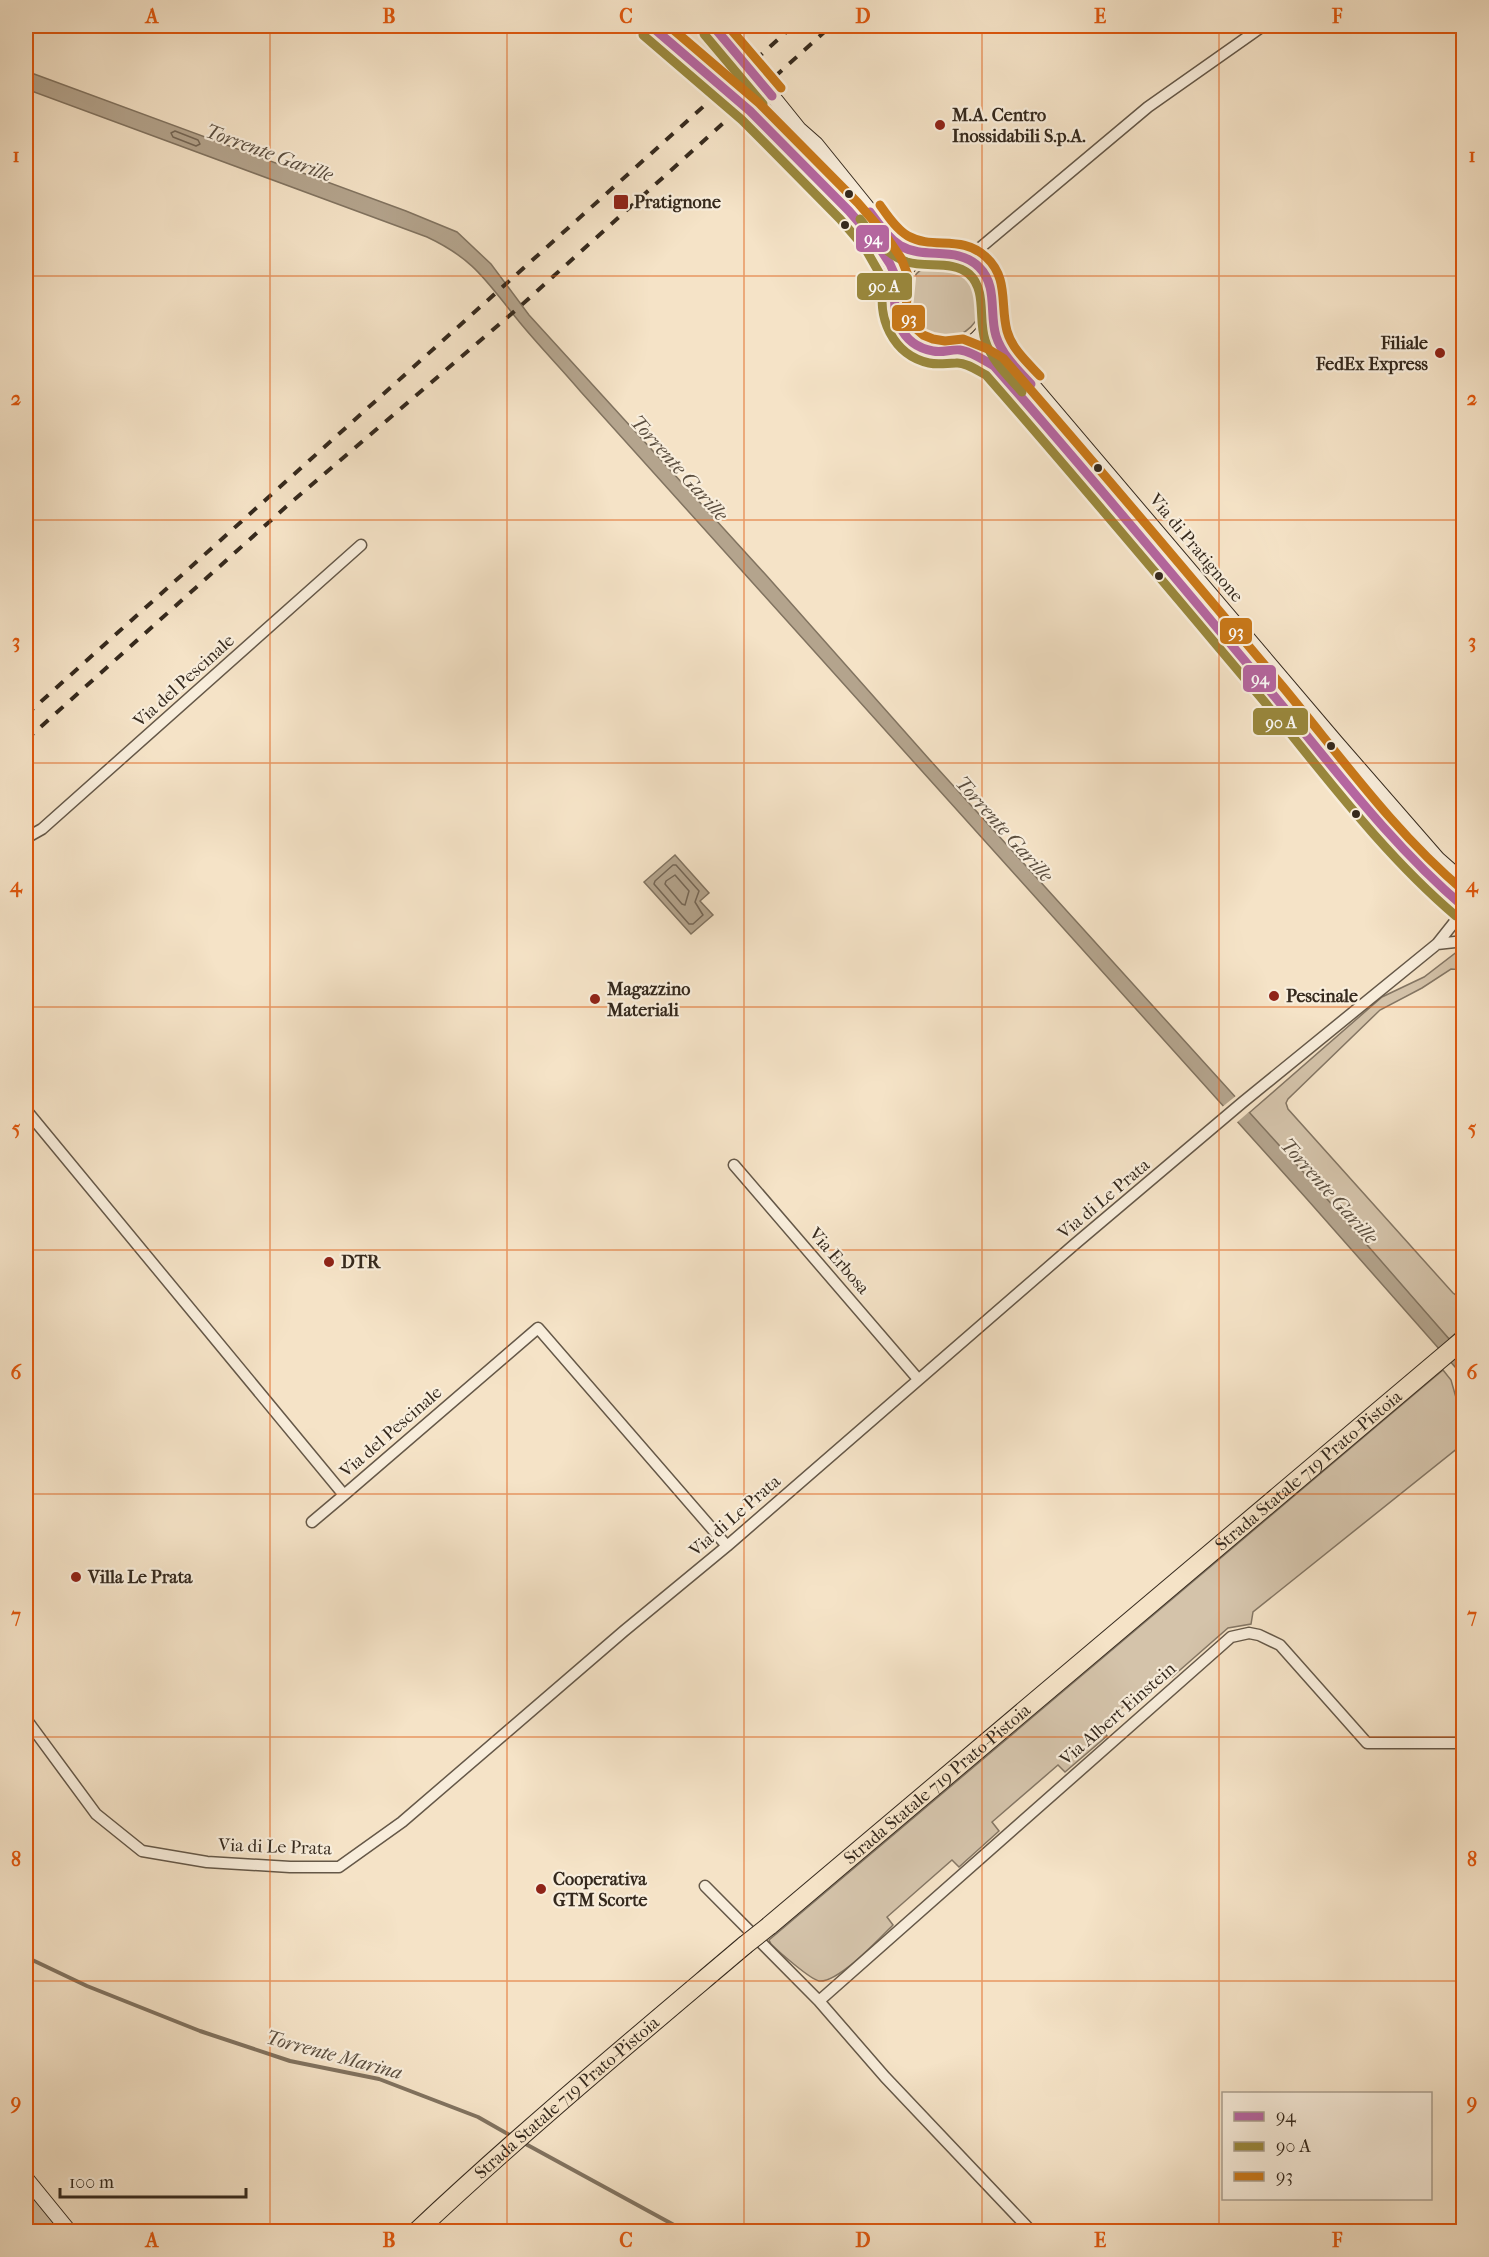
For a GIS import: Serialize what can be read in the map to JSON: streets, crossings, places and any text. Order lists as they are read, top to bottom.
{
  "streets": {
    "highway": ["Strada Statale 719 Prato-Pistoia"],
    "main road": ["Via di Pratignone"],
    "street": [
      "Via del Pescinale",
      "Via di Le Prata",
      "Via Erbosa",
      "Via Albert Einstein"
    ]
  },
  "crossings": [
    ["Via di Pratignone", "Via di Le Prata"],
    ["Via del Pescinale", "Via di Le Prata"],
    ["Via di Le Prata", "Via Erbosa"]
  ],
  "water": ["Torrente Garille", "Torrente Marina"],
  "places": {
    "other": [
      "M.A. Centro Inossidabili S.p.A.",
      "Filiale FedEx Express",
      "Pescinale",
      "Magazzino Materiali",
      "DTR",
      "Villa Le Prata",
      "Cooperativa GTM Scorte"
    ],
    "transit": ["Pratignone"]
  },
  "lines": ["transit line 94", "transit line 93"],
  "legend": ["94", "90 A", "93"],
  "scale_bar": "100 m",
  "grid": {
    "columns": [
      "A",
      "B",
      "C",
      "D",
      "E",
      "F"
    ],
    "rows": [
      "1",
      "2",
      "3",
      "4",
      "5",
      "6",
      "7",
      "8",
      "9"
    ]
  }
}
